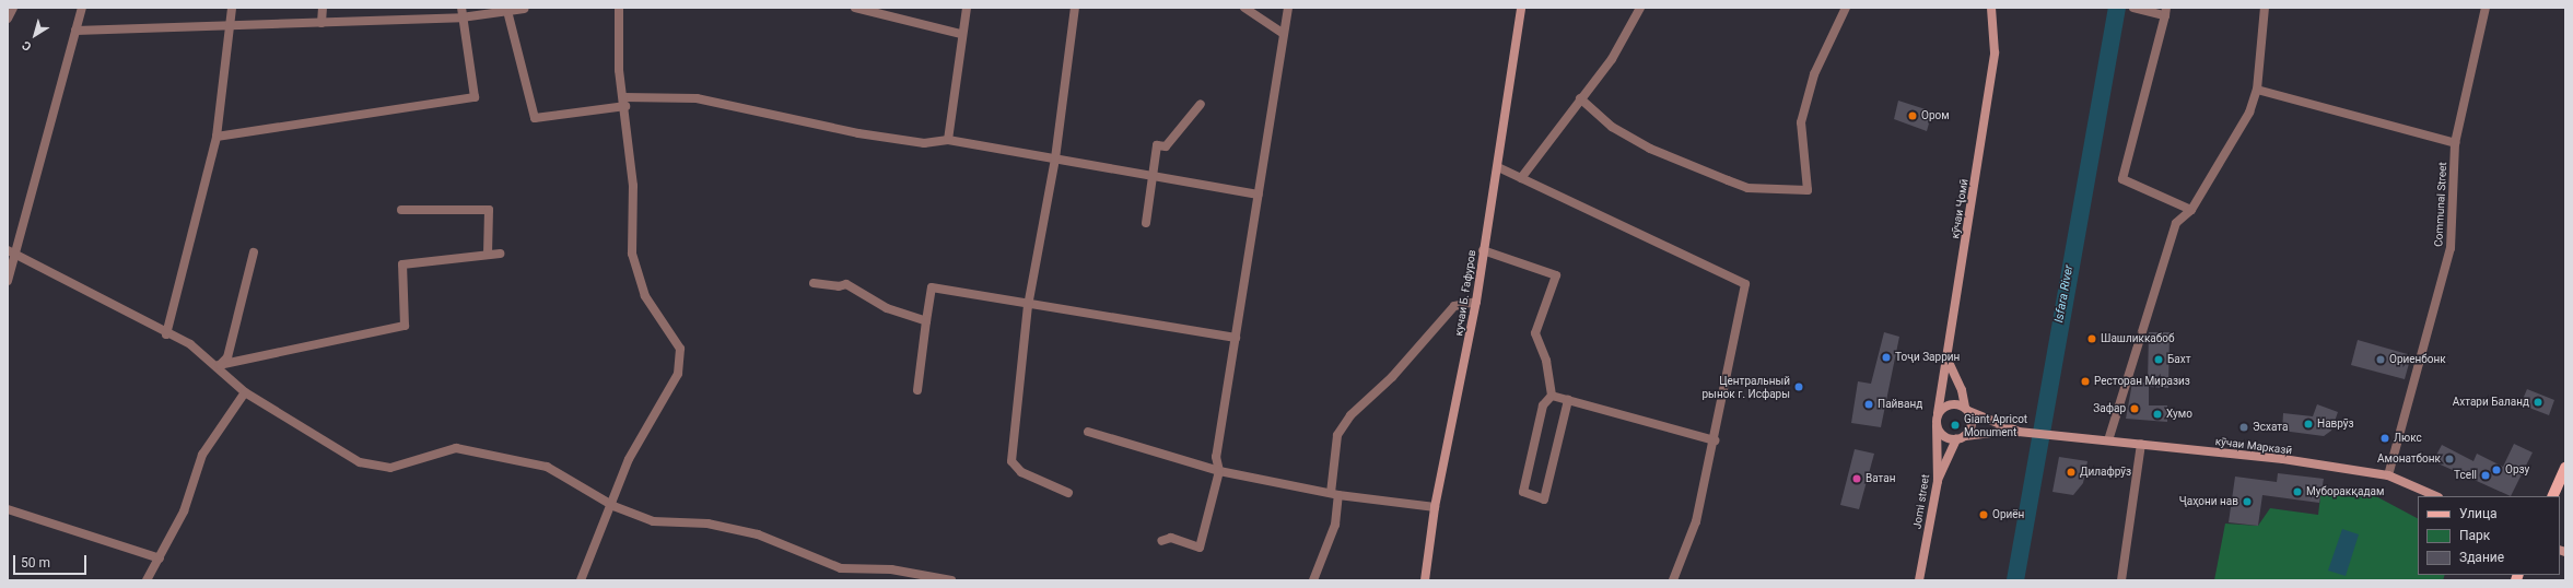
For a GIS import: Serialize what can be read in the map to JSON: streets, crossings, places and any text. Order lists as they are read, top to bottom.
{
  "streets": {
    "main road": [
      "кӯчаи Ҷомӣ",
      "кучаи Б. Ғафуров",
      "кӯчаи Марказӣ",
      "Jomi street"
    ],
    "street": ["Communal Street"]
  },
  "crossings": [
    ["Communal Street", "кӯчаи Марказӣ"],
    ["кӯчаи Ҷомӣ", "Jomi street"]
  ],
  "water": ["Isfara River"],
  "places": [
    "Ором",
    "Шашликкабоб",
    "Тоҷи Заррин",
    "Бахт",
    "Ориенбонк",
    "Ресторан Миразиз",
    "Центральный рынок г. Исфары",
    "Ахтари Баланд",
    "Пайванд",
    "Зафар",
    "Хумо",
    "Наврӯз",
    "Giant Apricot Monument",
    "Эсхата",
    "Люкс",
    "Амонатбонк",
    "Орзу",
    "Дилафрӯз",
    "Tcell",
    "Ватан",
    "Муборакқадам",
    "Ҷаҳони нав",
    "Ориён"
  ],
  "legend": ["Улица", "Парк", "Здание"],
  "scale_bar": "50 m",
  "north": "bottom left"
}
